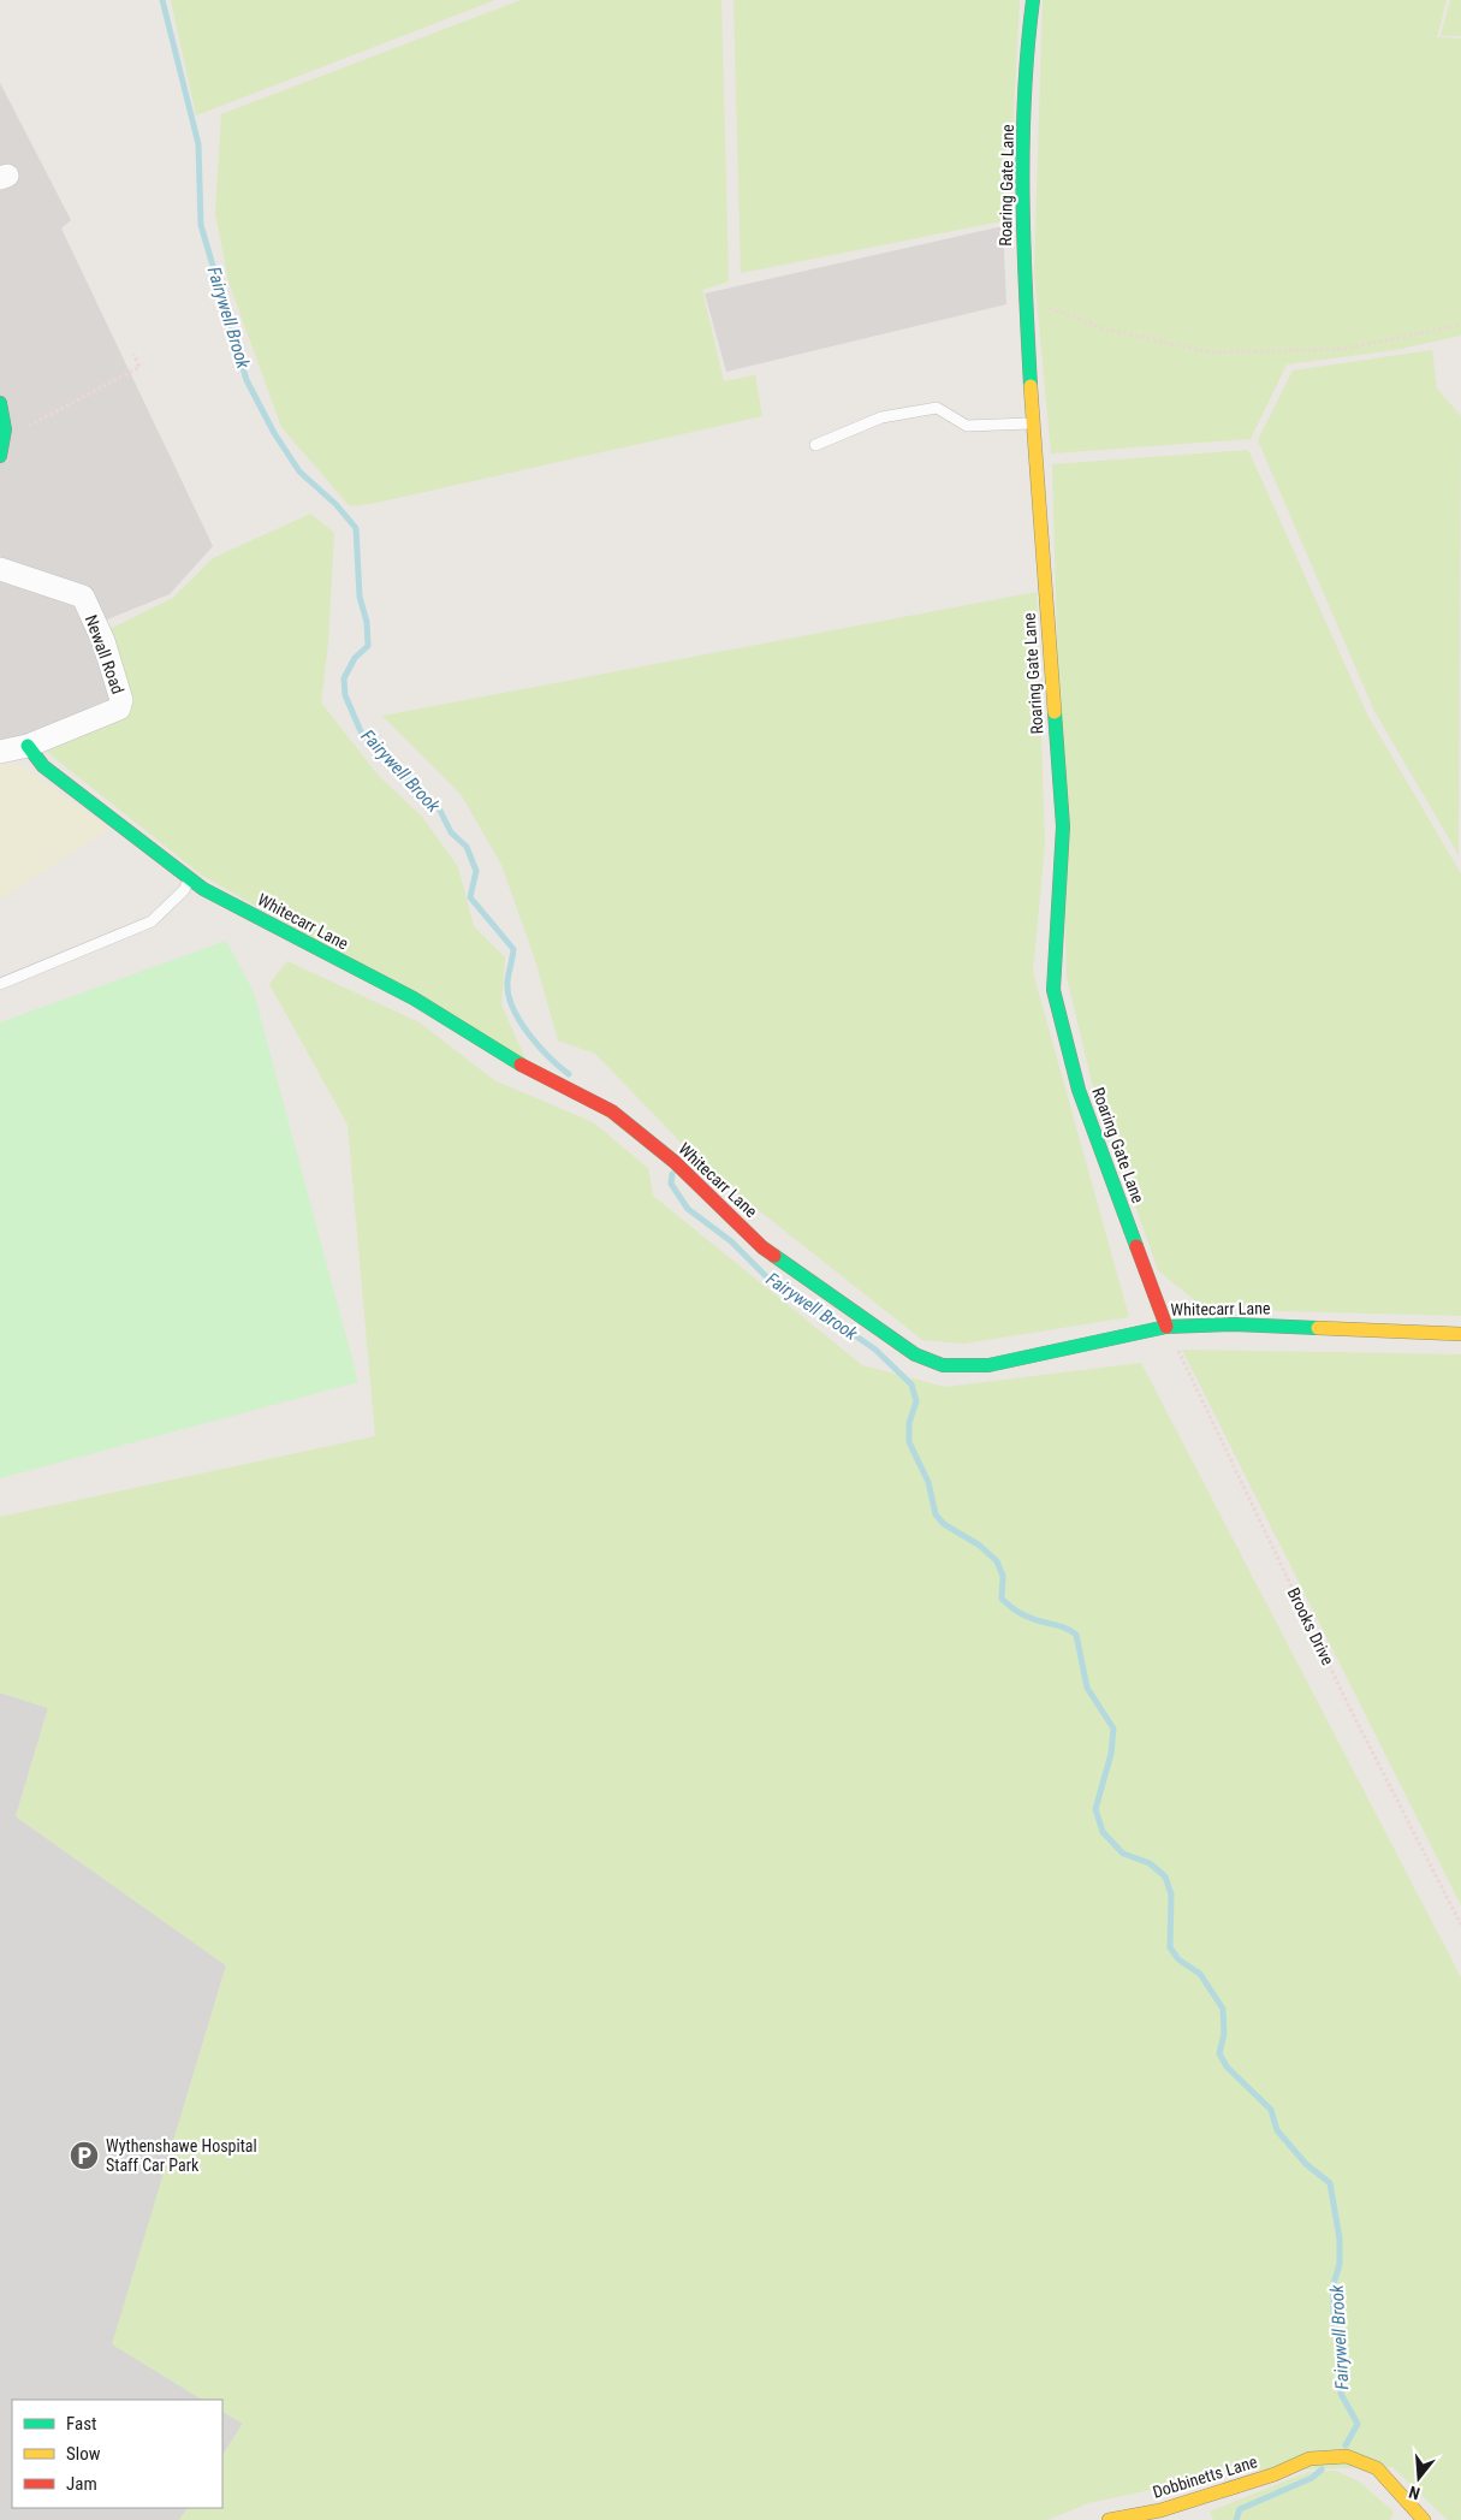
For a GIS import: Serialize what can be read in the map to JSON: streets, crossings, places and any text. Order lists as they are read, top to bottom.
{
  "streets": {
    "street": [
      "Roaring Gate Lane",
      "Newall Road",
      "Whitecarr Lane",
      "Dobbinetts Lane"
    ],
    "path": ["Brooks Drive"]
  },
  "crossings": [
    ["Roaring Gate Lane", "Whitecarr Lane"],
    ["Roaring Gate Lane", "Brooks Drive"],
    ["Newall Road", "Whitecarr Lane"],
    ["Whitecarr Lane", "Brooks Drive"]
  ],
  "water": ["Fairywell Brook"],
  "places": {
    "parking": ["Wythenshawe Hospital Staff Car Park"]
  },
  "legend": ["Fast", "Slow", "Jam"],
  "north": "bottom"
}
